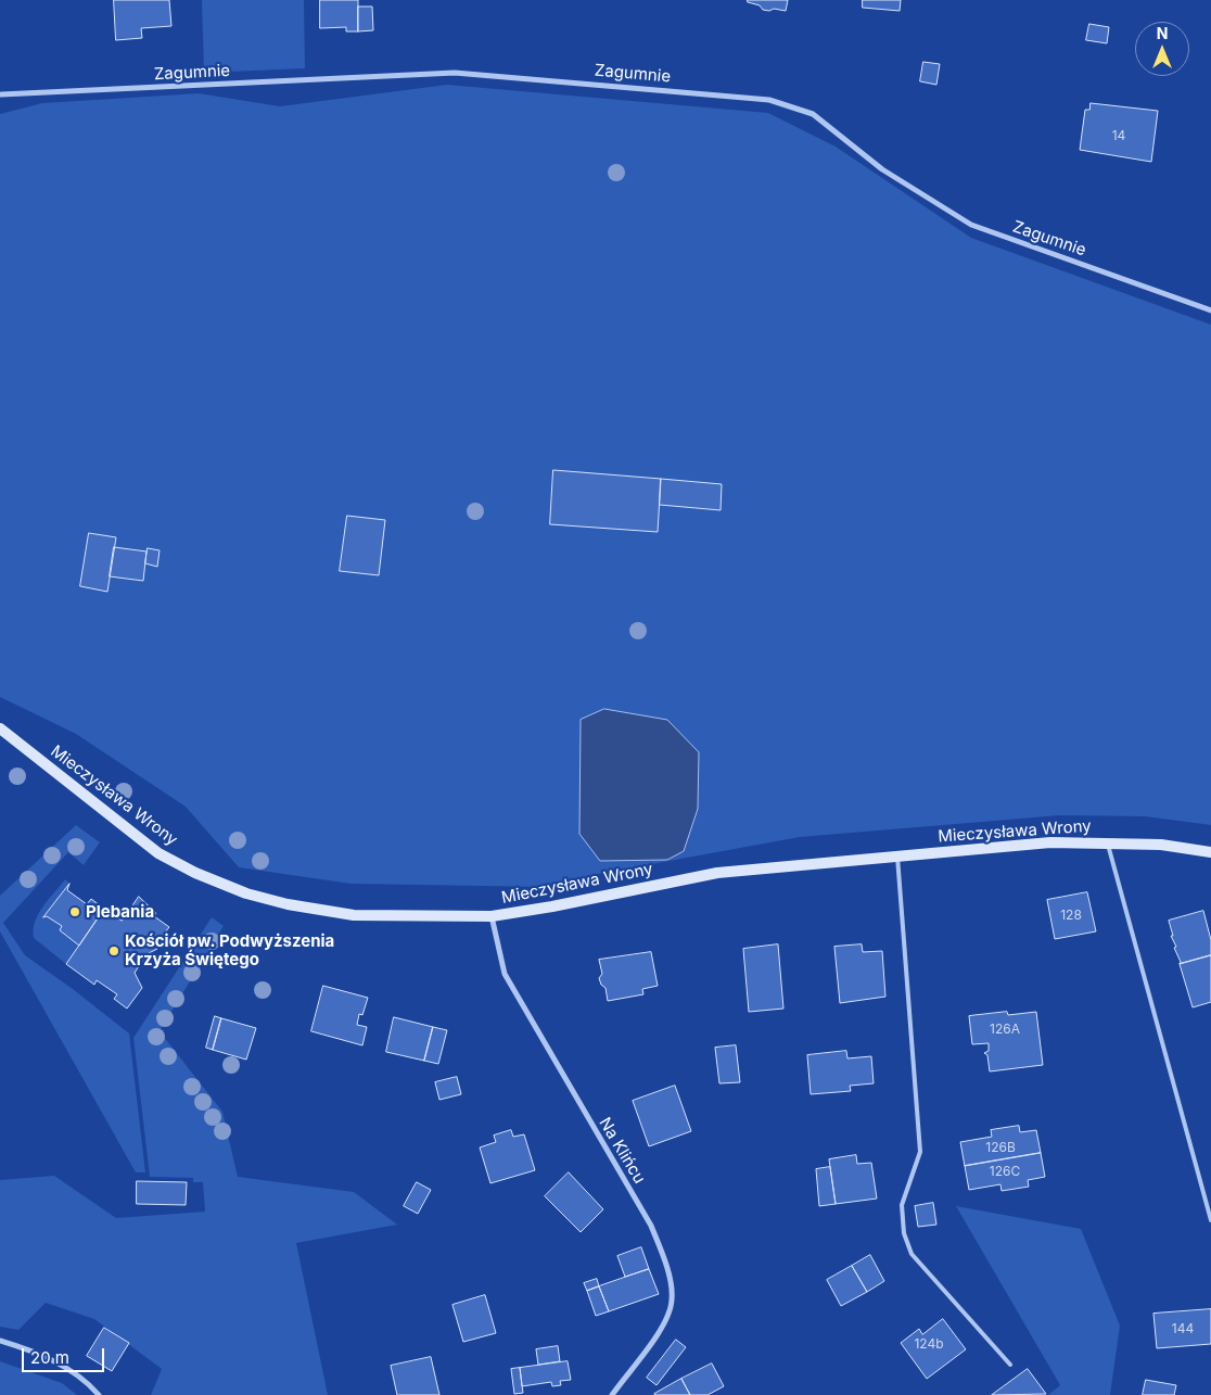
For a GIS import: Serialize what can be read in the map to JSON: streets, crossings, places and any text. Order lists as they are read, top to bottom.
{
  "streets": {
    "street": ["Zagumnie", "Mieczysława Wrony", "Na Klińcu"]
  },
  "crossings": [
    ["Mieczysława Wrony", "Na Klińcu"]
  ],
  "places": ["Plebania", "Kościół pw. Podwyższenia Krzyża Świętego"],
  "house_numbers": [
    "14",
    "128",
    "126A",
    "126B",
    "126C",
    "144",
    "124b"
  ],
  "scale_bar": "20 m",
  "north": "top"
}
